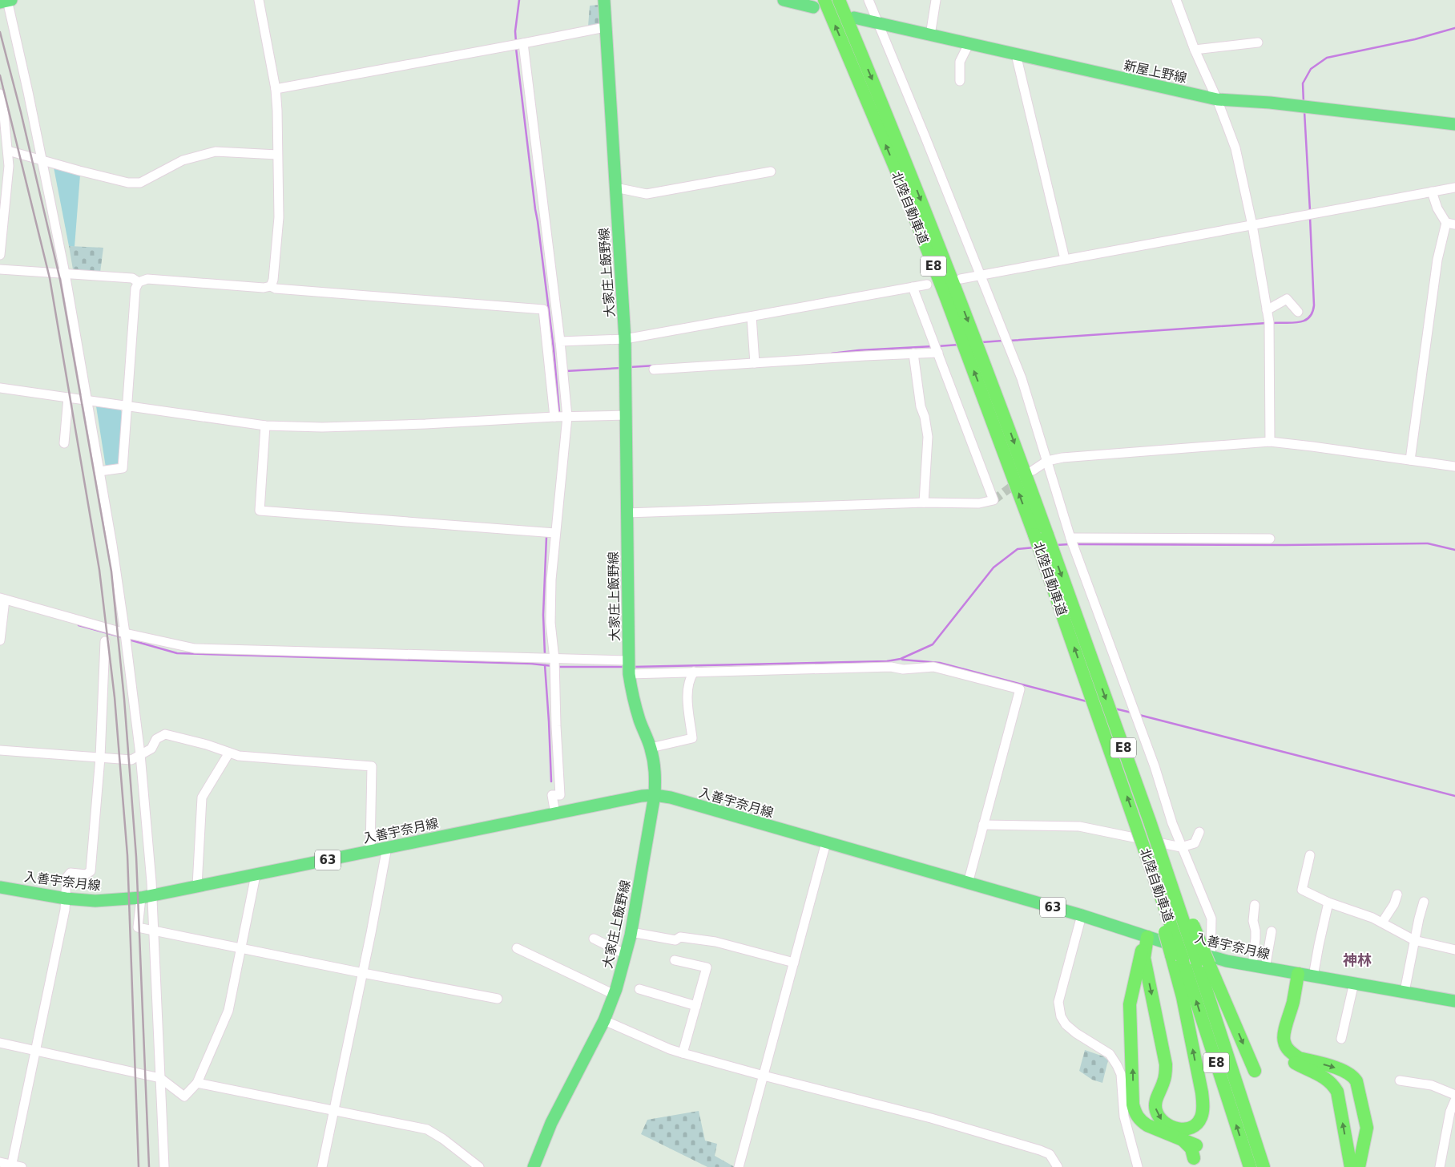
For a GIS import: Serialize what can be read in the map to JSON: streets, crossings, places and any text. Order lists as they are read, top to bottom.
{
  "streets": {
    "highway": ["北陸自動車道", "E8"],
    "main road": [
      "新屋上野線",
      "大家庄上飯野線",
      "入善宇奈月線",
      "63"
    ]
  },
  "crossings": [
    ["北陸自動車道", "入善宇奈月線"],
    ["大家庄上飯野線", "入善宇奈月線"]
  ],
  "districts": ["神林"]
}
